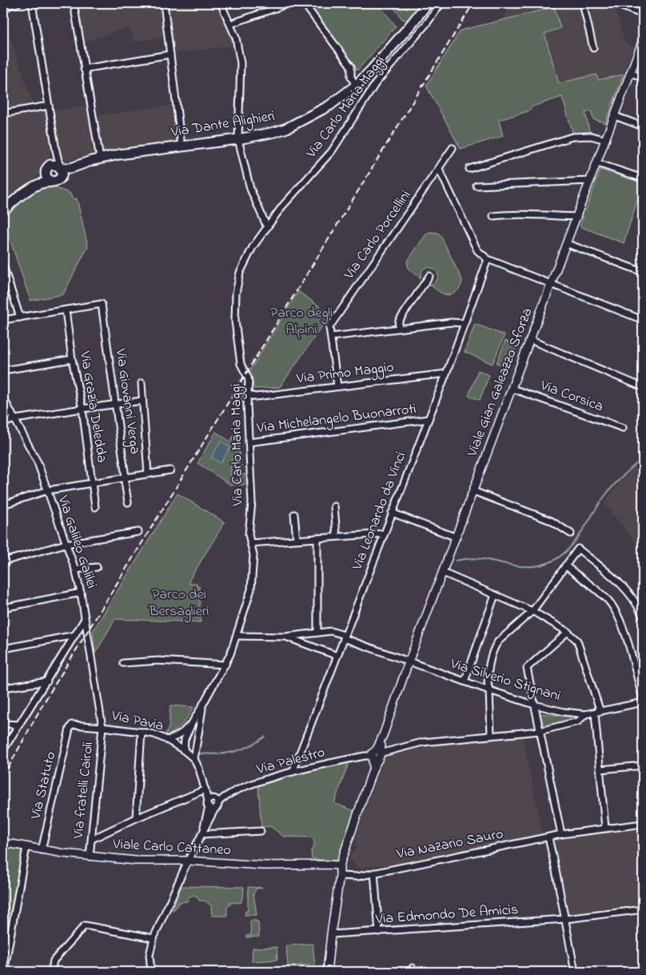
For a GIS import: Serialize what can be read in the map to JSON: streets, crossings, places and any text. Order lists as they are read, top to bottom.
{
  "streets": {
    "main road": ["Via Dante Alighieri"],
    "street": [
      "Via Carlo Maria Maggi",
      "Via Carlo Porcellini",
      "Via Primo Maggio",
      "Viale Gian Galeazzo Sforza",
      "Via Corsica",
      "Via Giovanni Verga",
      "Via Grazia Deledda",
      "Via Michelangelo Buonarroti",
      "Via Leonardo da Vinci",
      "Via Galileo Galilei",
      "Via Silverio Stignani",
      "Via Pavia",
      "Via Palestro",
      "Via Statuto",
      "Via fratelli Cairoli",
      "Via Nazario Sauro",
      "Viale Carlo Cattaneo",
      "Via Edmondo De Amicis"
    ]
  },
  "crossings": [
    ["Via Carlo Maria Maggi", "Via Primo Maggio"],
    ["Via Carlo Maria Maggi", "Via Michelangelo Buonarroti"],
    ["Via Carlo Maria Maggi", "Via Pavia"],
    ["Via Primo Maggio", "Via Leonardo da Vinci"],
    ["Viale Gian Galeazzo Sforza", "Via Corsica"],
    ["Viale Gian Galeazzo Sforza", "Via Silverio Stignani"],
    ["Viale Gian Galeazzo Sforza", "Via Palestro"],
    ["Viale Gian Galeazzo Sforza", "Via Nazario Sauro"],
    ["Viale Gian Galeazzo Sforza", "Viale Carlo Cattaneo"],
    ["Viale Gian Galeazzo Sforza", "Via Edmondo De Amicis"],
    ["Via Giovanni Verga", "Via Grazia Deledda"],
    ["Via Michelangelo Buonarroti", "Via Leonardo da Vinci"],
    ["Via Leonardo da Vinci", "Via Silverio Stignani"],
    ["Via Leonardo da Vinci", "Via Palestro"],
    ["Via Galileo Galilei", "Via Pavia"],
    ["Via Galileo Galilei", "Via fratelli Cairoli"],
    ["Via Silverio Stignani", "Via Palestro"],
    ["Via Pavia", "Via Palestro"],
    ["Via Pavia", "Via Statuto"],
    ["Via Pavia", "Via fratelli Cairoli"],
    ["Via Palestro", "Via fratelli Cairoli"],
    ["Via Statuto", "Viale Carlo Cattaneo"],
    ["Via fratelli Cairoli", "Viale Carlo Cattaneo"]
  ],
  "parks": ["Parco degli Alpini", "Parco dei Bersaglieri"]
}
